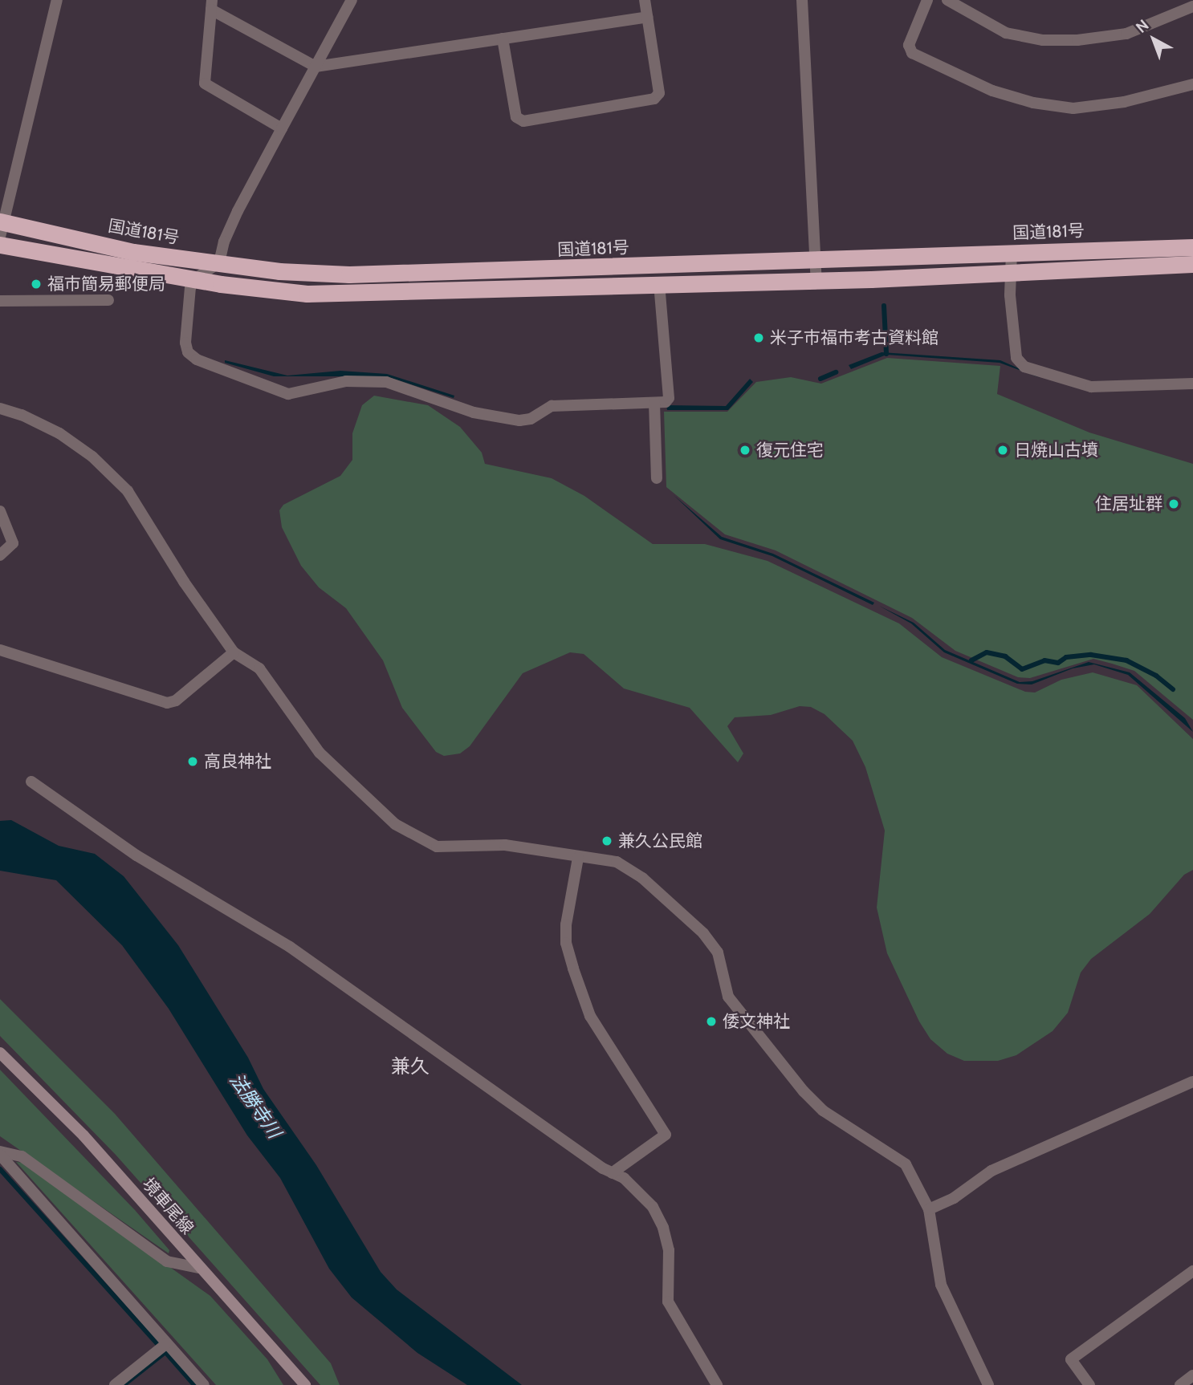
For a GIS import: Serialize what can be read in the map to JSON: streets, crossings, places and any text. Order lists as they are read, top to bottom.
{
  "streets": {
    "highway": ["国道181号"],
    "main road": ["境車尾線"]
  },
  "districts": ["兼久"],
  "water": ["法勝寺川"],
  "places": [
    "福市簡易郵便局",
    "米子市福市考古資料館",
    "復元住宅",
    "日焼山古墳",
    "住居址群",
    "高良神社",
    "兼久公民館",
    "倭文神社"
  ],
  "north": "top left"
}
